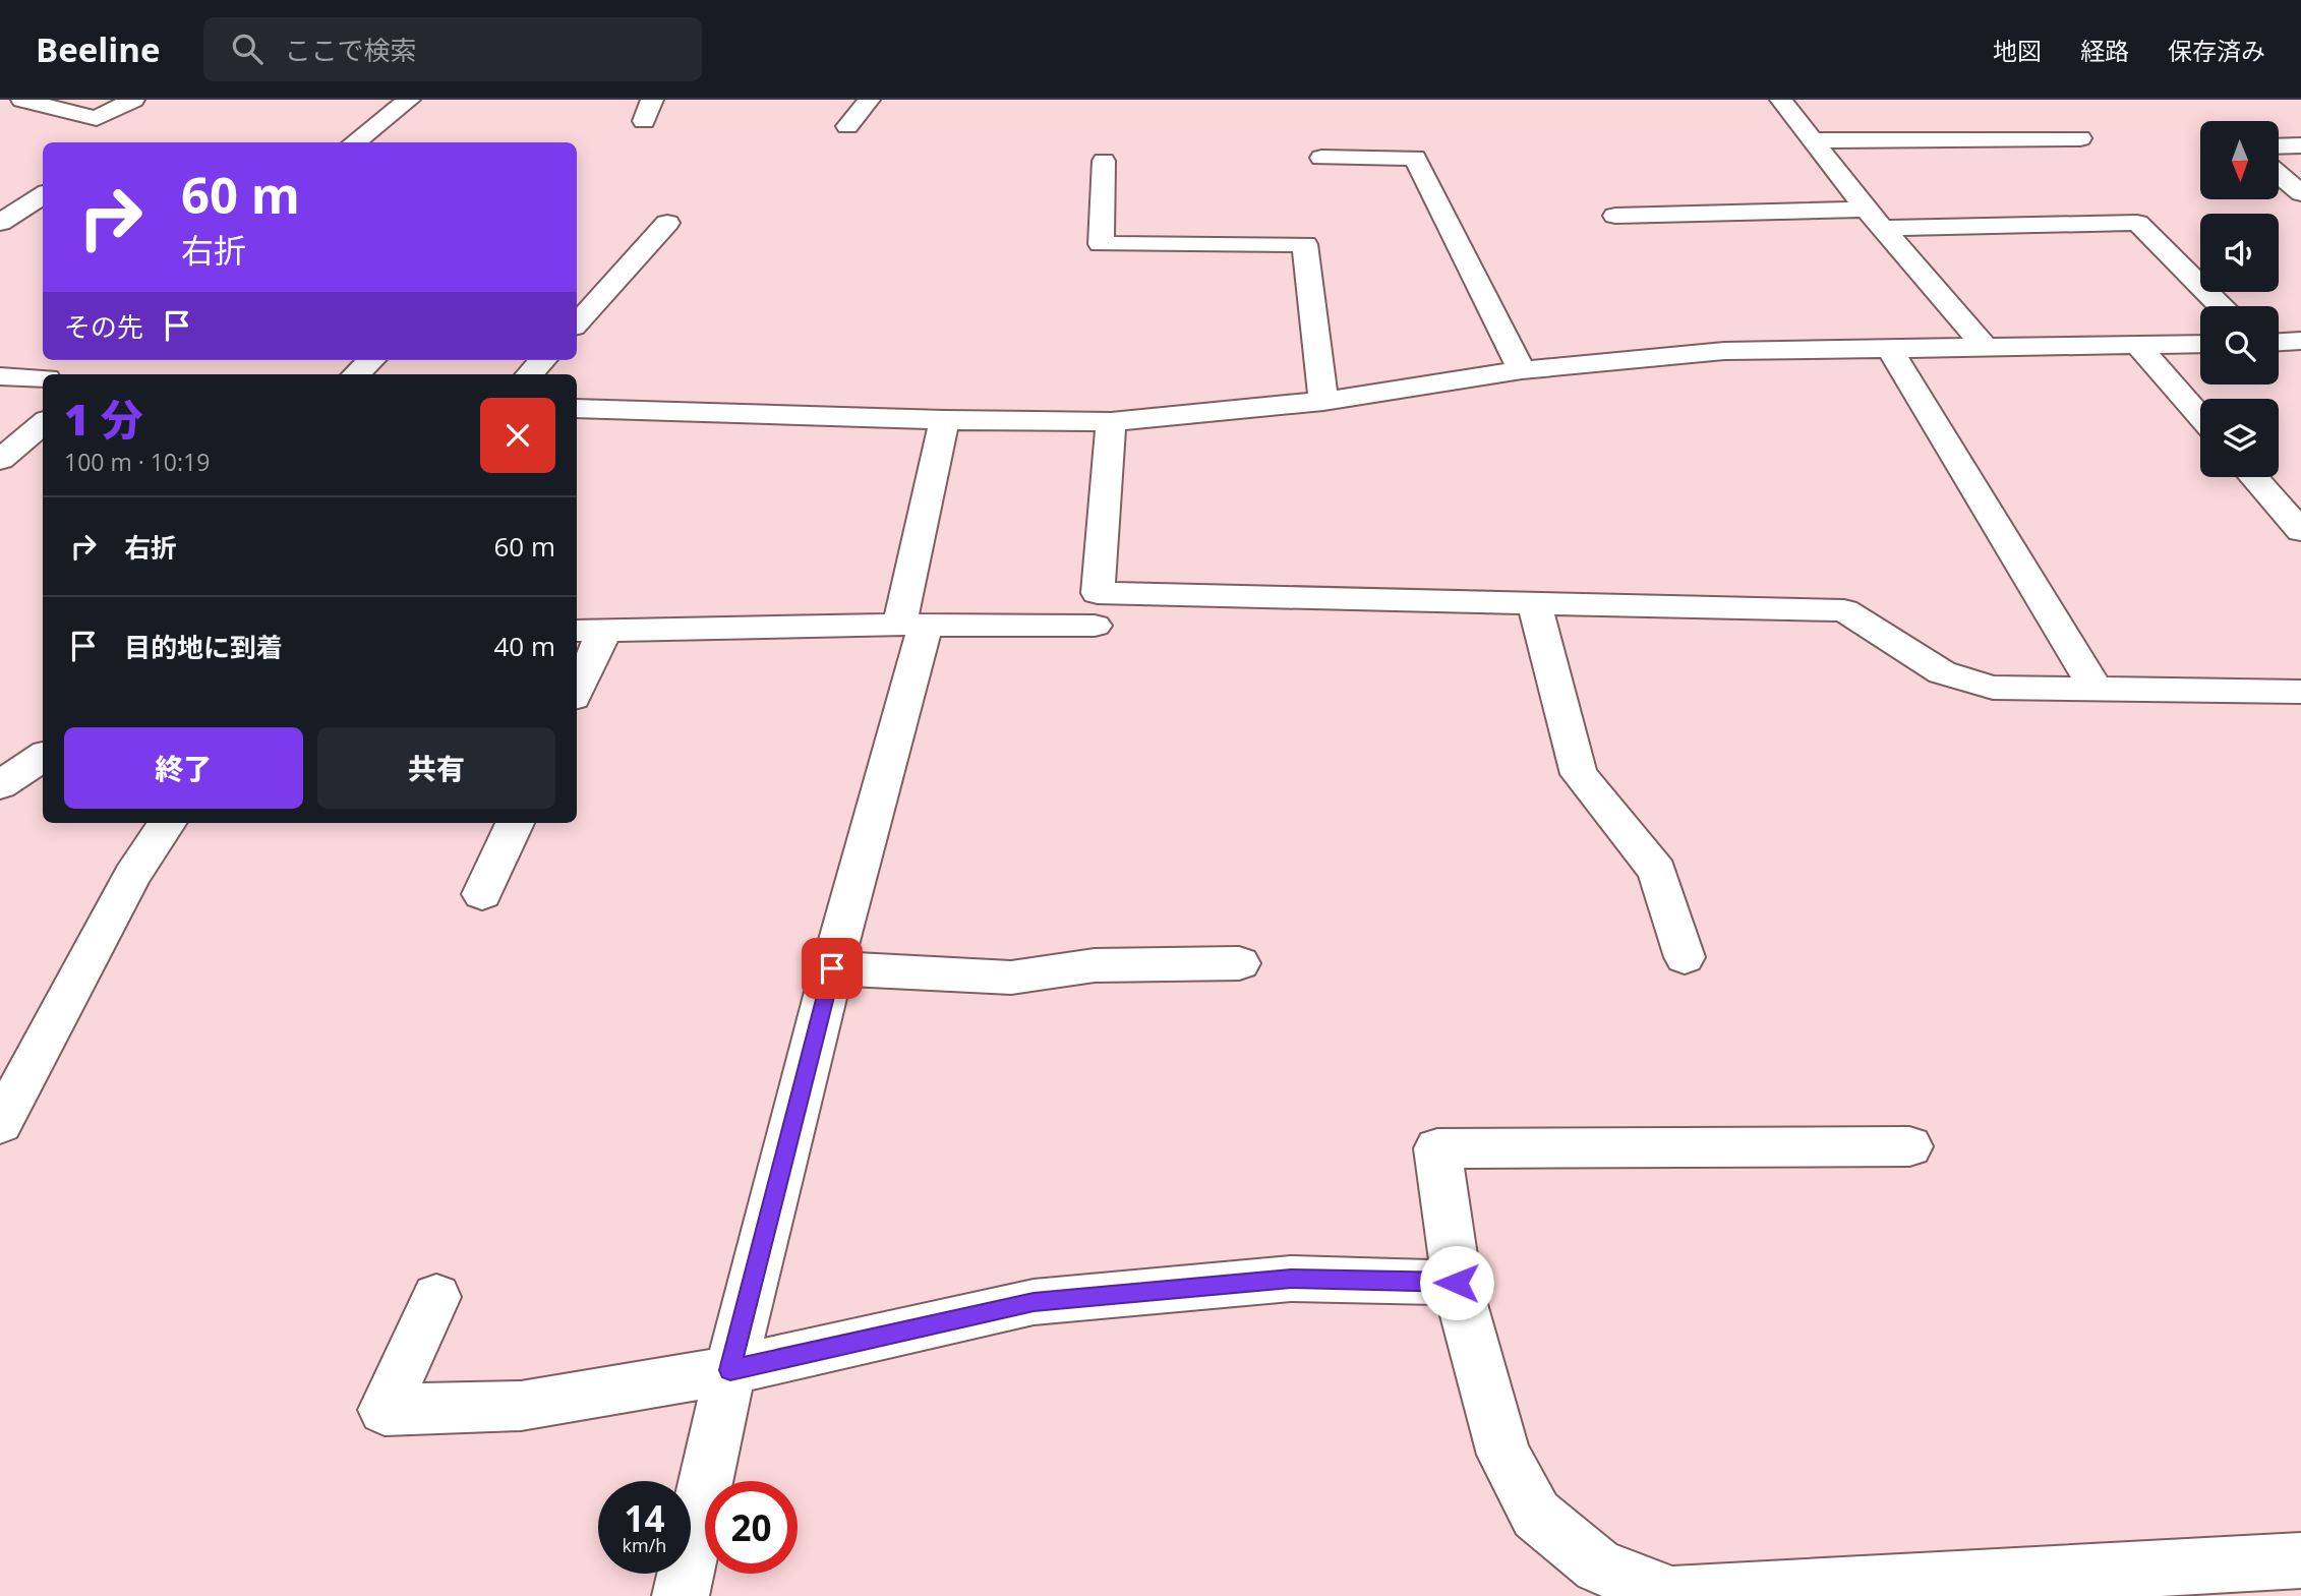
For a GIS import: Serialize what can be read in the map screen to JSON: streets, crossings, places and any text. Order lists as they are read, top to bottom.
{
  "north": "bottom",
  "page": {
    "header": "Beeline",
    "search": "ここで検索",
    "nav": ["地図", "経路", "保存済み"],
    "turn": ["60 m", "右折"],
    "then": "その先",
    "heading": ["1 分", "100 m · 10:19"],
    "list": [
      {
        "name": "右折",
        "value": "60 m"
      },
      {
        "name": "目的地に到着",
        "value": "40 m"
      }
    ],
    "buttons": ["終了", "共有"],
    "speed": "14 km/h",
    "limit": "20"
  }
}
